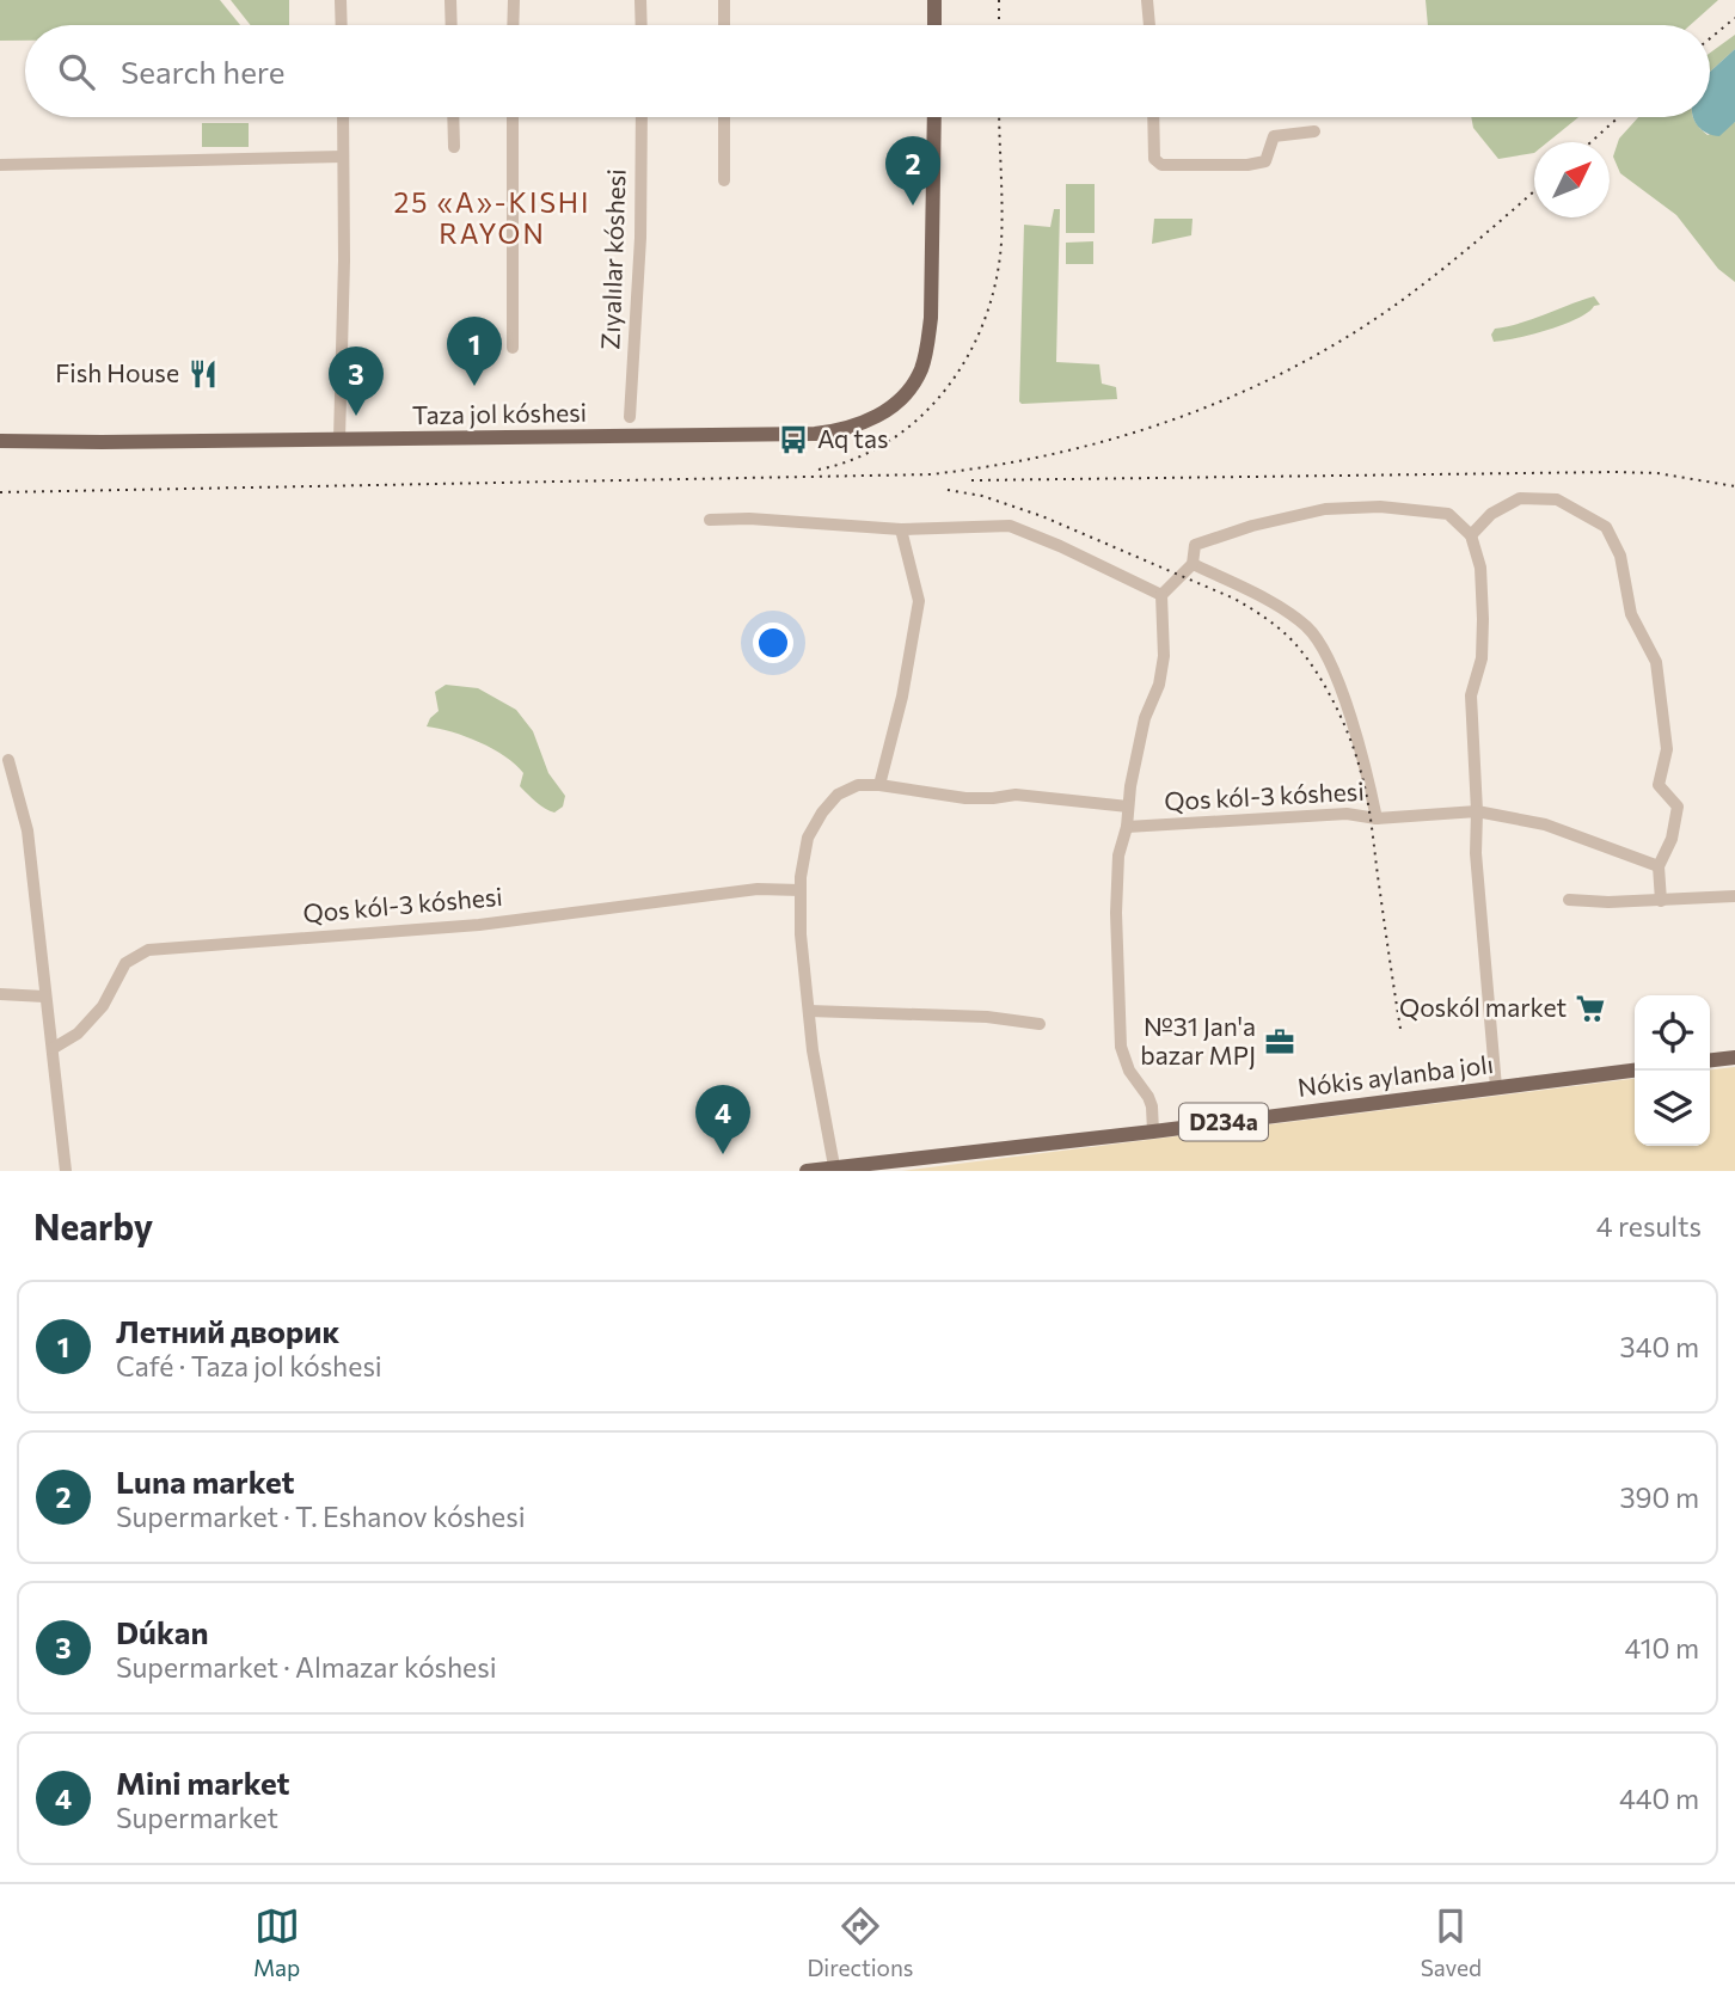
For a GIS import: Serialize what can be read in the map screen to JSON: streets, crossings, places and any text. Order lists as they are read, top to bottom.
{
  "streets": {
    "main road": ["Taza jol kóshesi", "Nókis aylanba jolı", "D234a"],
    "street": ["Zıyalılar kóshesi", "Qos kól-3 kóshesi"]
  },
  "crossings": [
    ["Qos kól-3 kóshesi", "Nókis aylanba jolı"]
  ],
  "districts": ["25 «A»-KISHI RAYON"],
  "places": {
    "restaurant": ["Fish House"],
    "bus stop": ["Aq tas"],
    "supermarket": ["Qoskól market"],
    "office": ["№31 Jan'a bazar MPJ"]
  },
  "north": "top right",
  "page": {
    "search": "Search here",
    "pins": [
      "2",
      "1",
      "3",
      "4"
    ],
    "heading": ["Nearby", "4 results"],
    "list": [
      {
        "mark": "1",
        "name": "Летний дворик",
        "note": "Café · Taza jol kóshesi",
        "value": "340 m"
      },
      {
        "mark": "2",
        "name": "Luna market",
        "note": "Supermarket · T. Eshanov kóshesi",
        "value": "390 m"
      },
      {
        "mark": "3",
        "name": "Dúkan",
        "note": "Supermarket · Almazar kóshesi",
        "value": "410 m"
      },
      {
        "mark": "4",
        "name": "Mini market",
        "note": "Supermarket",
        "value": "440 m"
      }
    ],
    "nav": ["Map", "Directions", "Saved"]
  }
}
